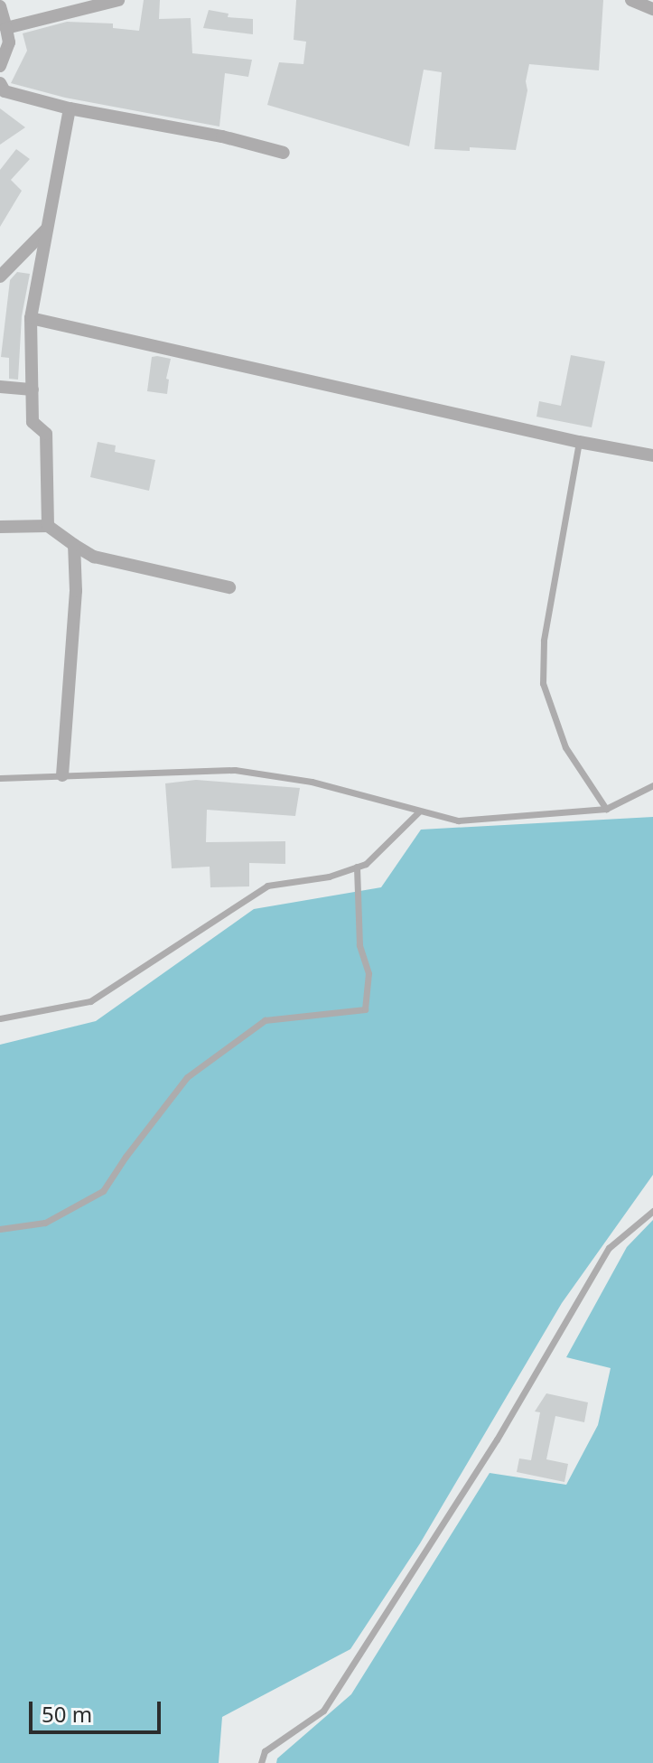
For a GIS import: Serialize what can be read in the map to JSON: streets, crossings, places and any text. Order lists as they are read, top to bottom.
{
  "scale_bar": "50 m"
}
